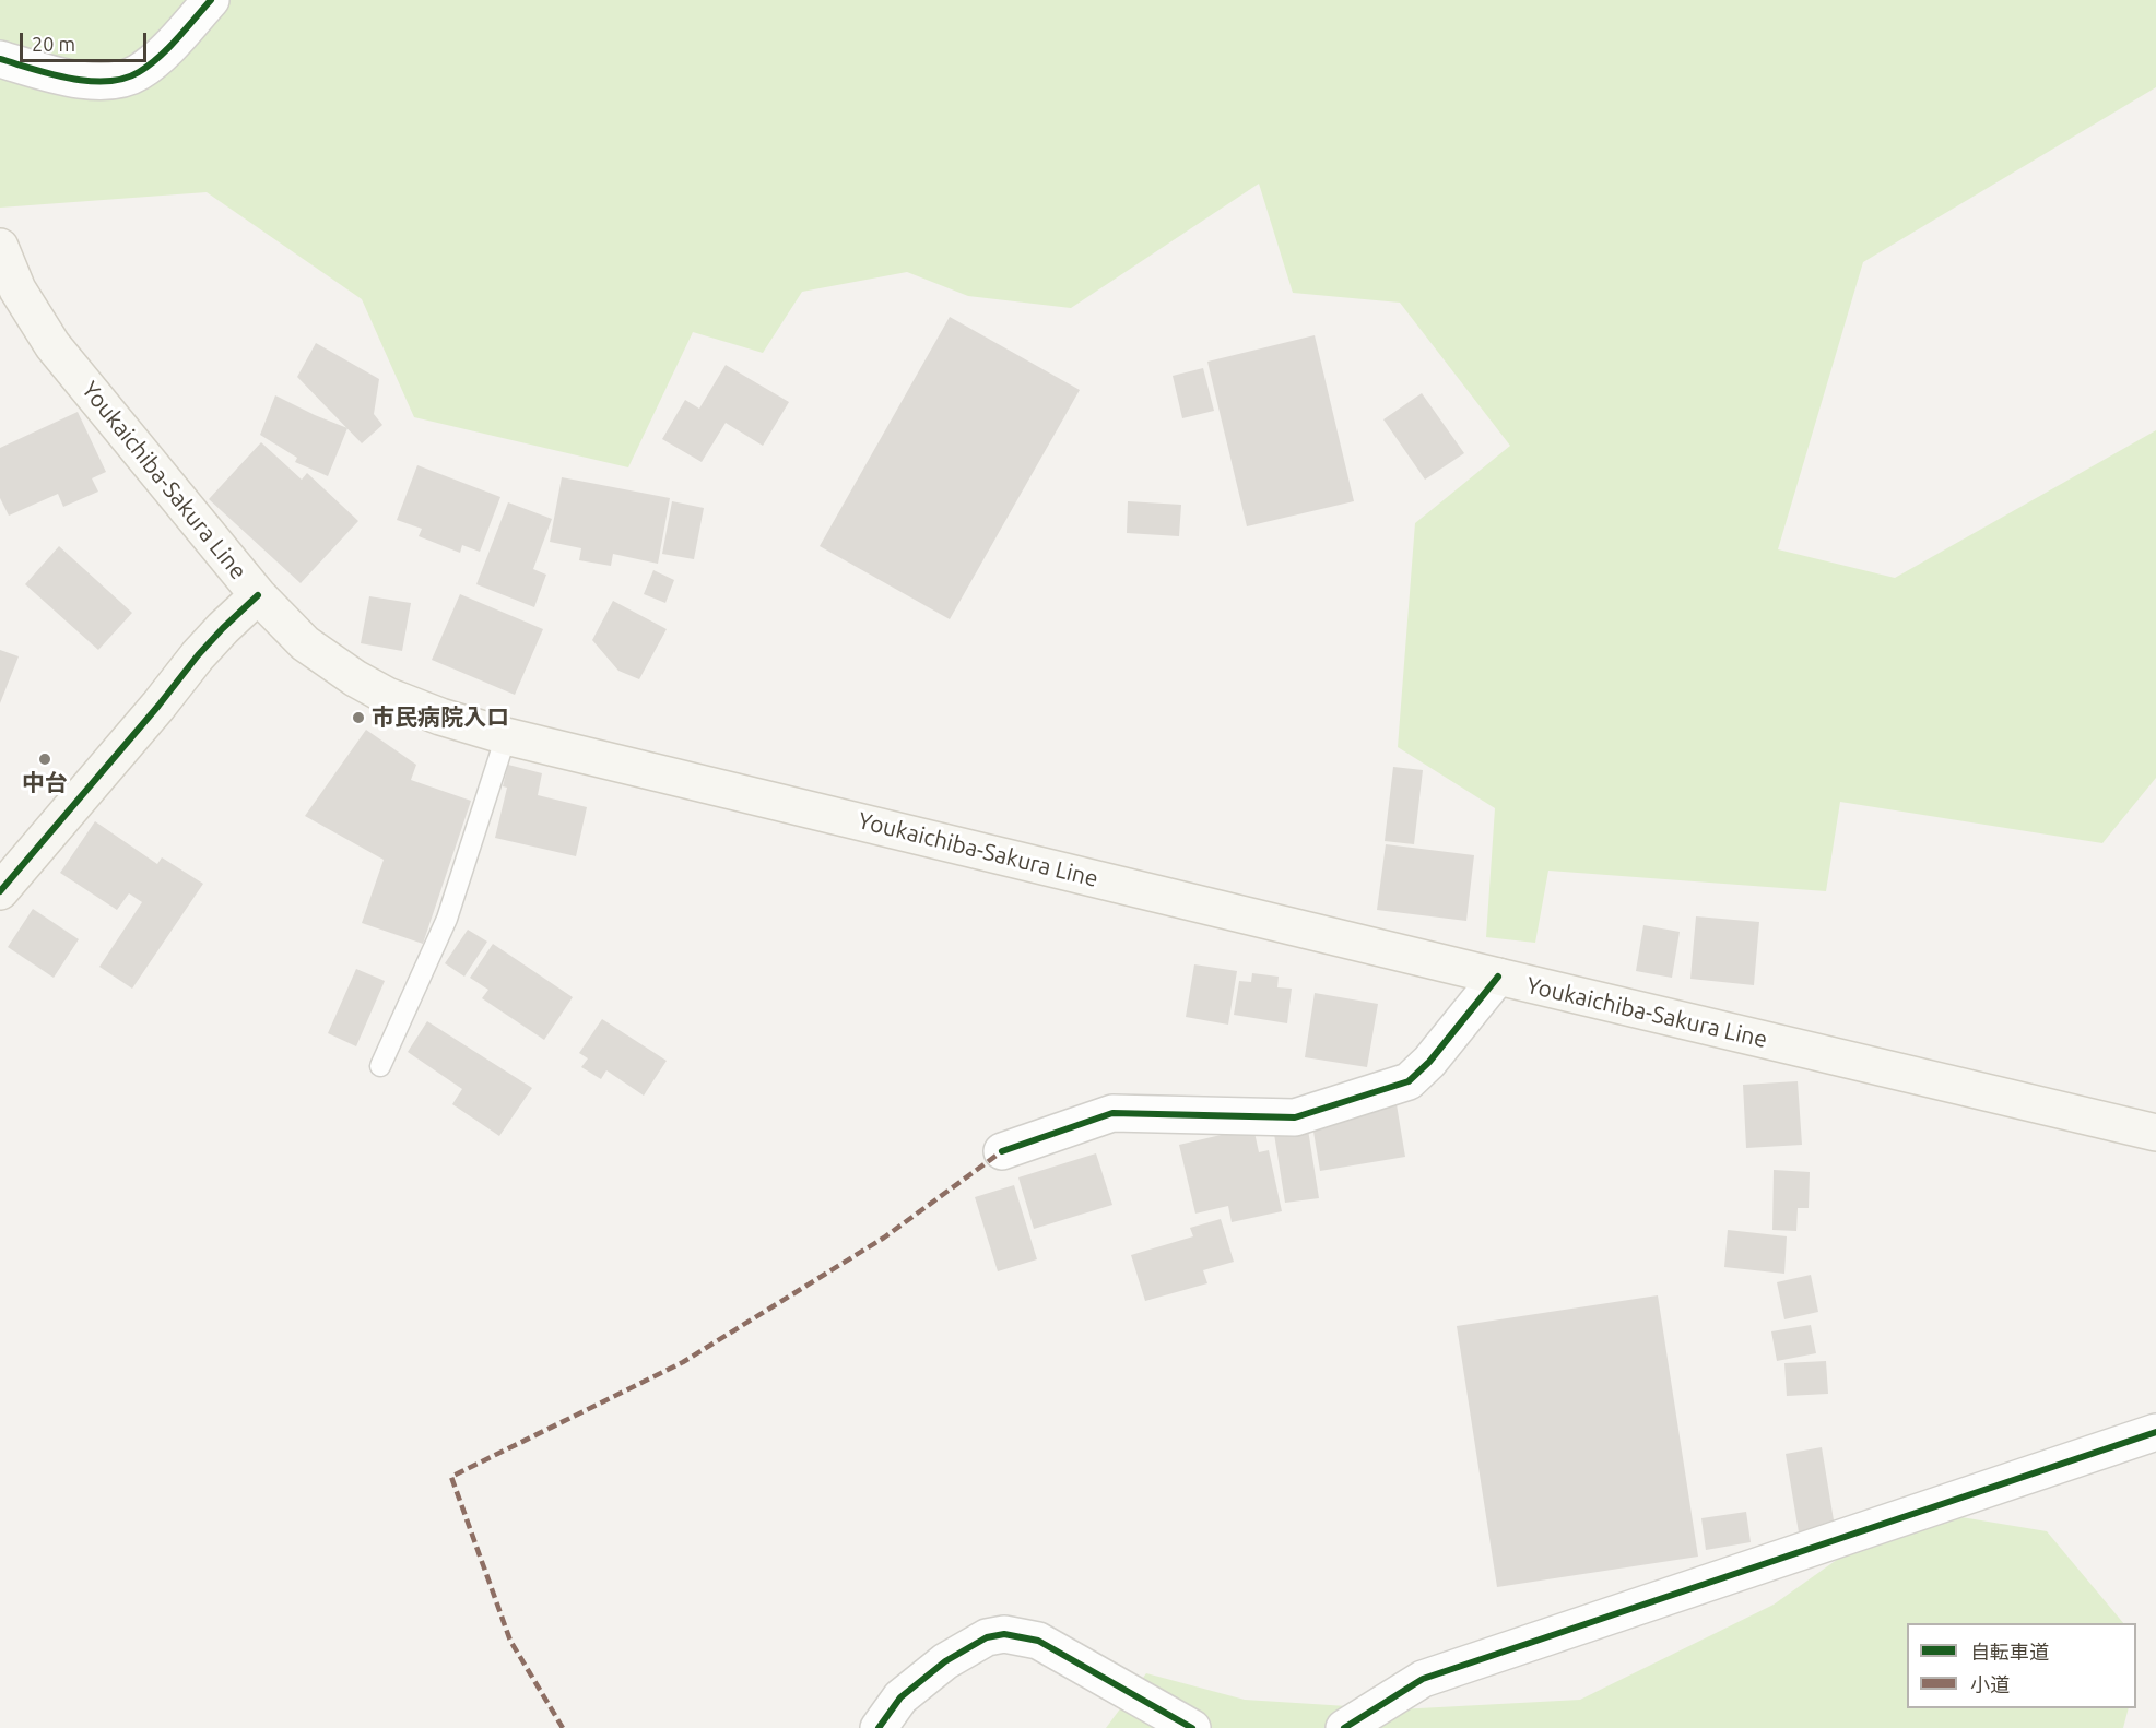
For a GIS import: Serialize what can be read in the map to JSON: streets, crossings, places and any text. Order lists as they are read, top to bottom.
{
  "streets": {
    "main road": ["Youkaichiba-Sakura Line"]
  },
  "places": ["市民病院入ロ", "中台"],
  "legend": ["自転車道", "小道"],
  "scale_bar": "20 m"
}
